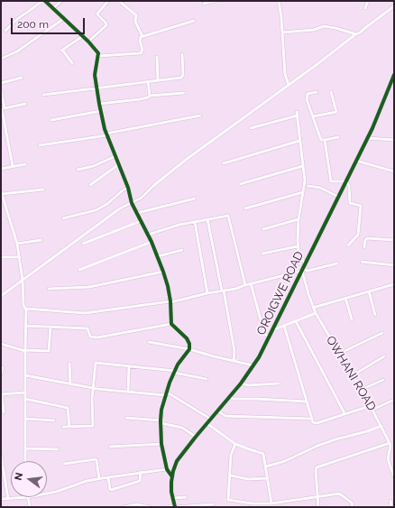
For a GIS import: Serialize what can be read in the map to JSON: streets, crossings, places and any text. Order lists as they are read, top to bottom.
{
  "streets": {
    "street": ["OROIGWE ROAD", "OWHANI ROAD"]
  },
  "crossings": [
    ["OROIGWE ROAD", "OWHANI ROAD"]
  ],
  "scale_bar": "200 m",
  "north": "left"
}
